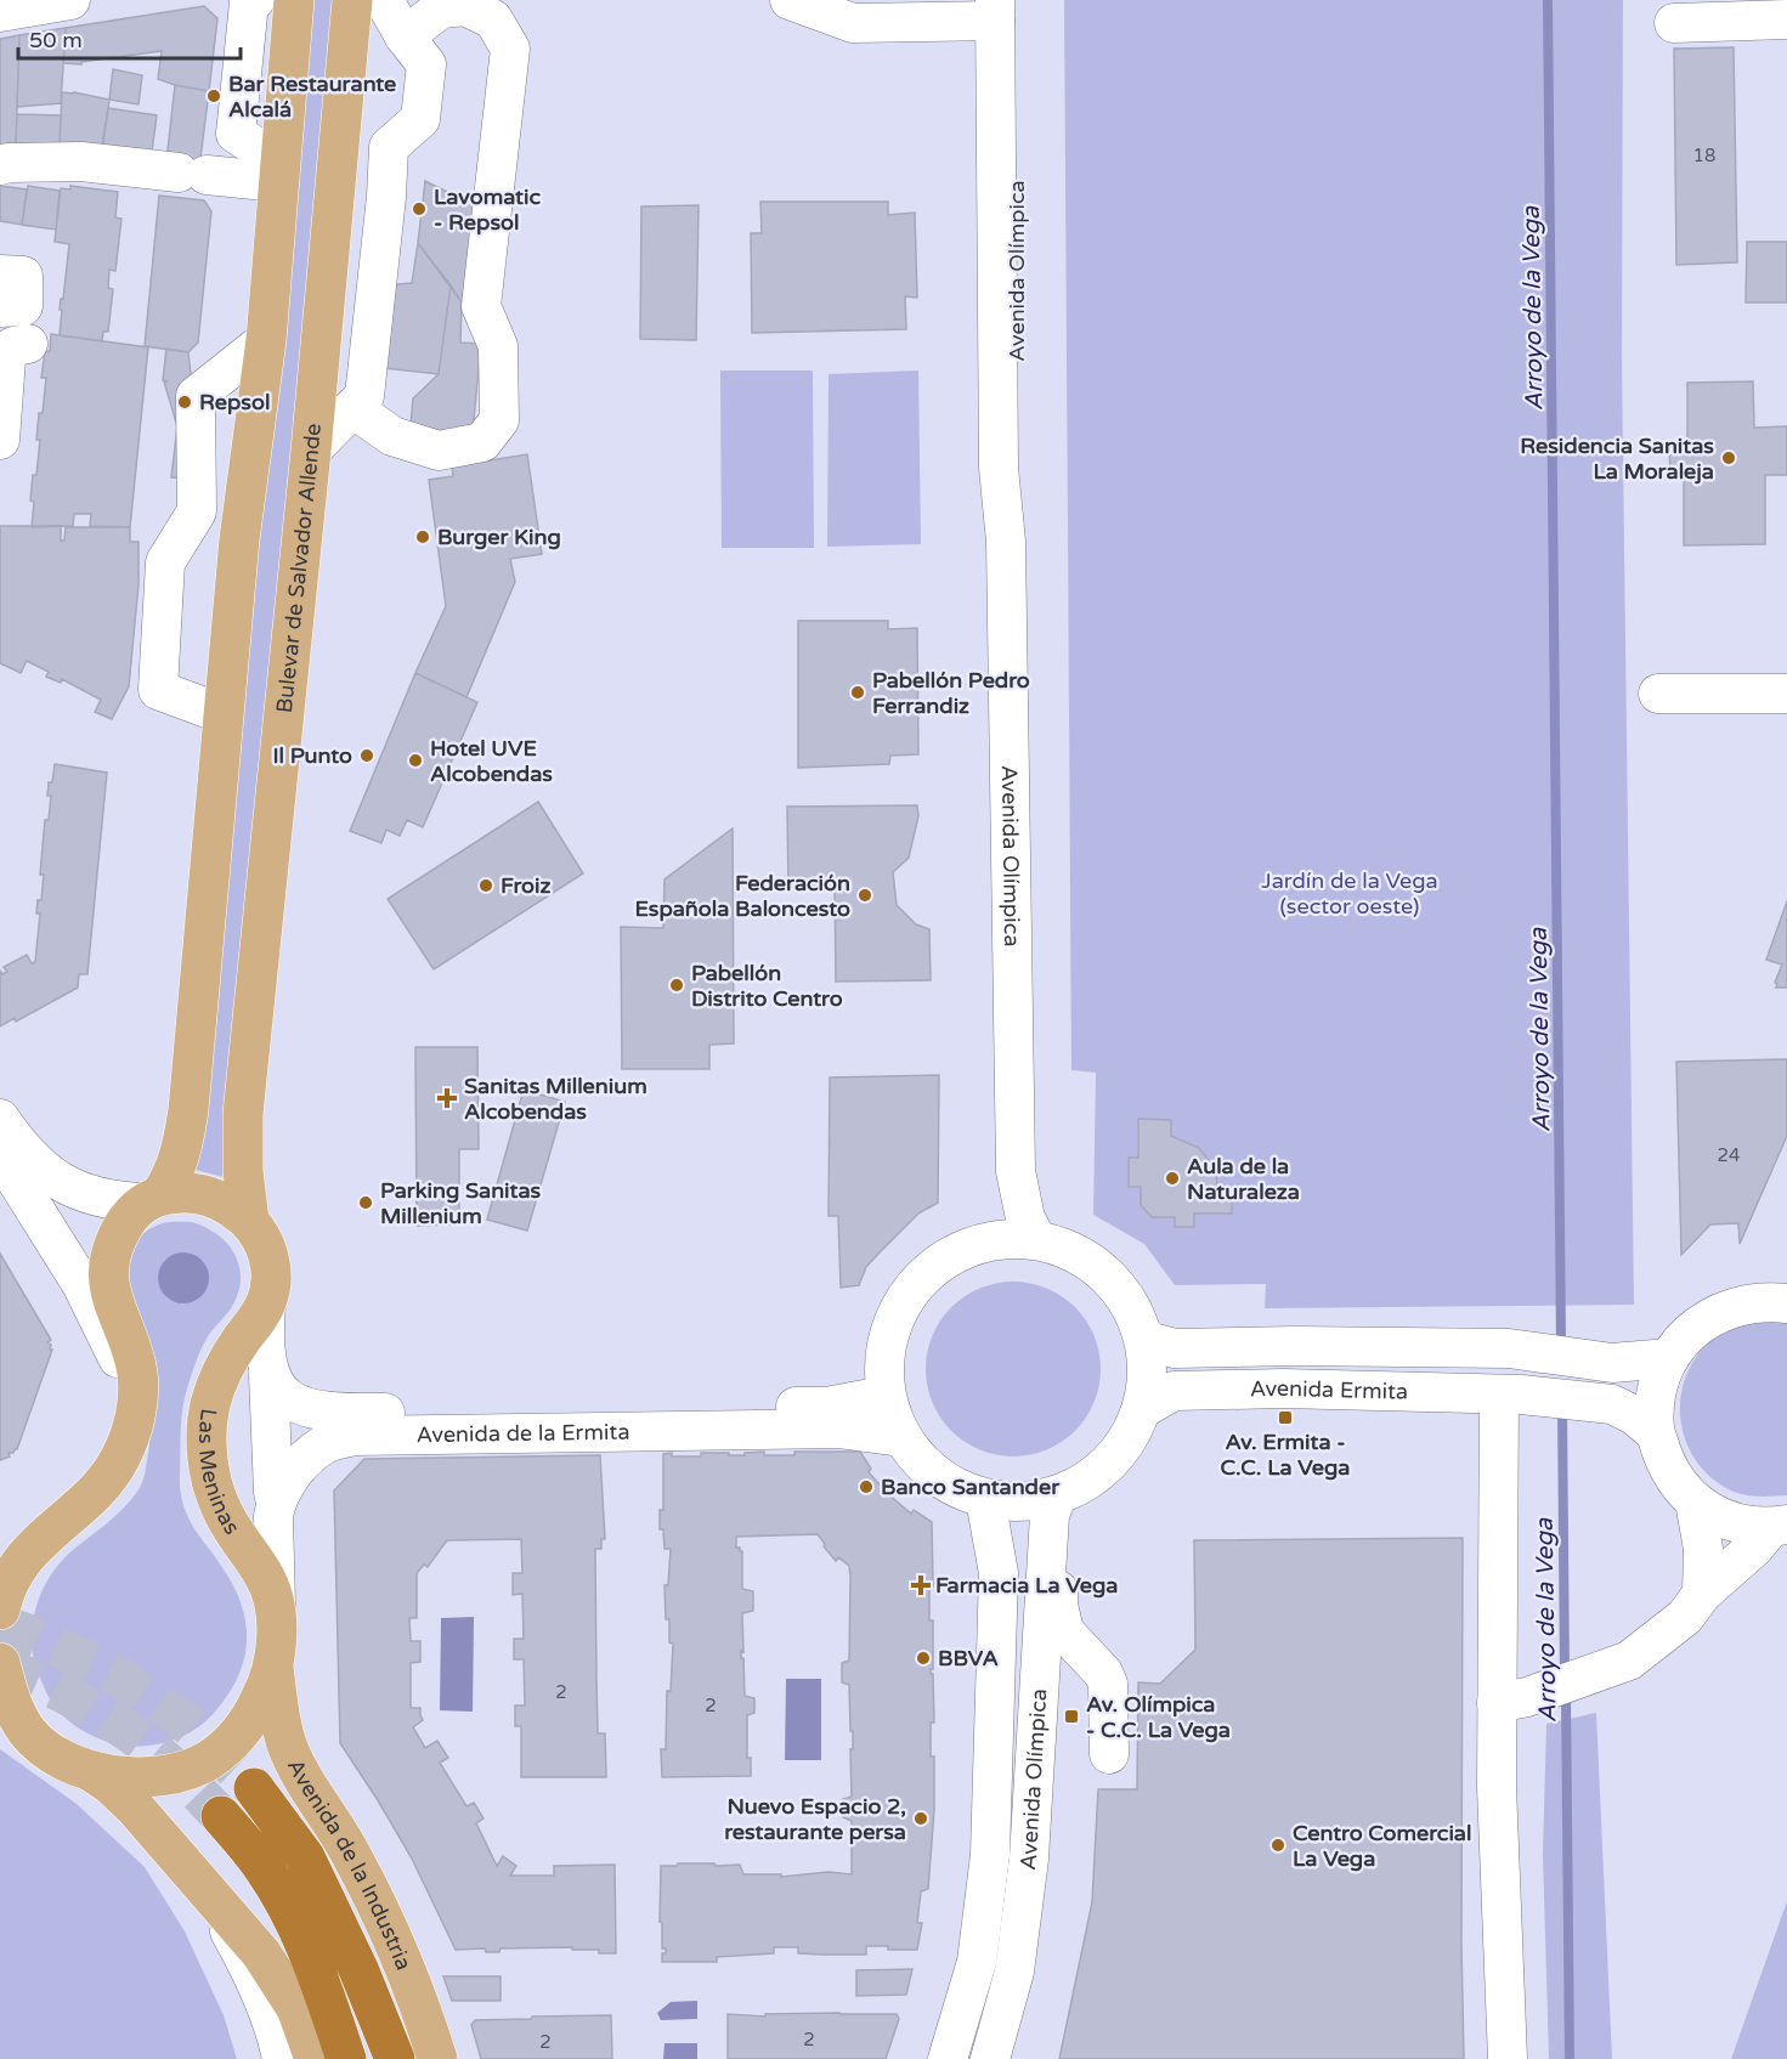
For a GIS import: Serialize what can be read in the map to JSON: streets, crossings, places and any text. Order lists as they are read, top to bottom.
{
  "streets": {
    "main road": ["Bulevar de Salvador Allende", "Las Meninas", "Avenida de la Industria"],
    "street": ["Avenida Olímpica", "Avenida Ermita", "Avenida de la Ermita"]
  },
  "crossings": [
    ["Bulevar de Salvador Allende", "Las Meninas"],
    ["Las Meninas", "Avenida de la Industria"]
  ],
  "water": ["Arroyo de la Vega"],
  "parks": ["Jardín de la Vega (sector oeste)"],
  "places": {
    "other": [
      "Bar Restaurante Alcalá",
      "Lavomatic - Repsol",
      "Repsol",
      "Residencia Sanitas La Moraleja",
      "Burger King",
      "Pabellón Pedro Ferrandiz",
      "Il Punto",
      "Hotel UVE Alcobendas",
      "Froiz",
      "Federación Española Baloncesto",
      "Pabellón Distrito Centro",
      "Aula de la Naturaleza",
      "Parking Sanitas Millenium",
      "Banco Santander",
      "BBVA",
      "Nuevo Espacio 2, restaurante persa",
      "Centro Comercial La Vega"
    ],
    "health": ["Sanitas Millenium Alcobendas", "Farmacia La Vega"],
    "transit": ["Av. Ermita - C.C. La Vega", "Av. Olímpica - C.C. La Vega"]
  },
  "house_numbers": [
    "18",
    "24",
    "2",
    "2",
    "2",
    "2"
  ],
  "scale_bar": "50 m"
}
